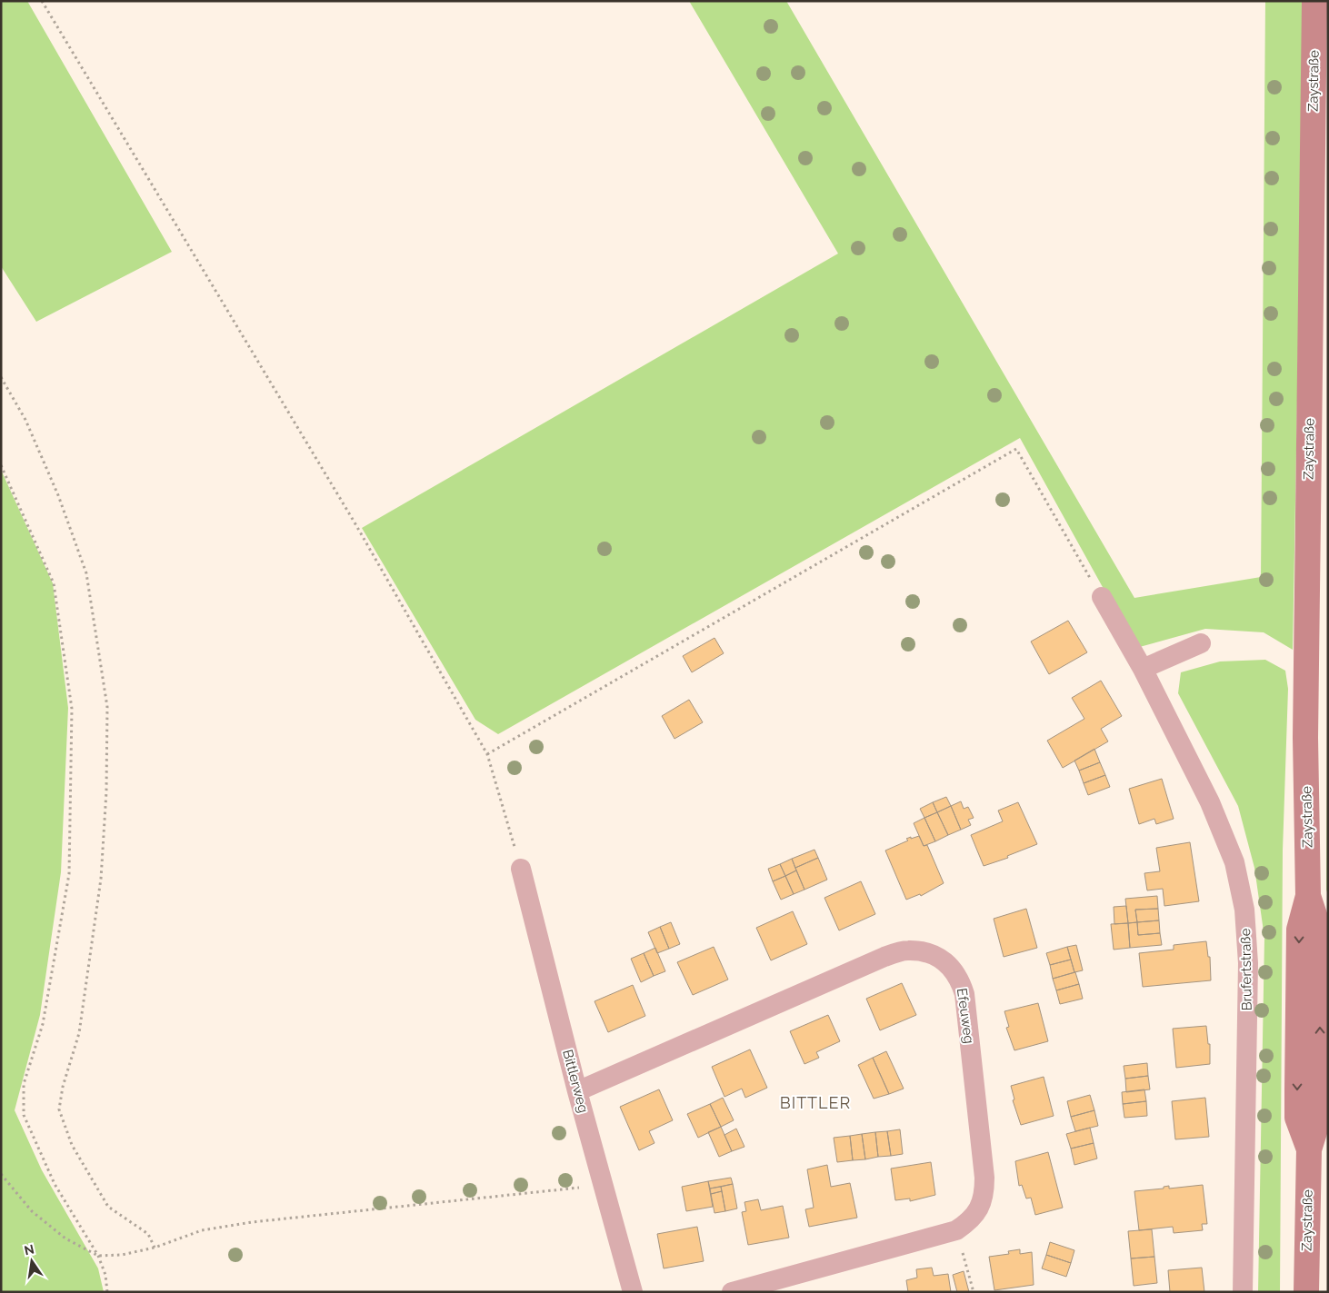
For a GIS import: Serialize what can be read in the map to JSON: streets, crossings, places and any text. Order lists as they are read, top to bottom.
{
  "streets": {
    "street": [
      "Zaystraße",
      "Brufertstraße",
      "Efeuweg",
      "Bittlerweg"
    ]
  },
  "crossings": [
    ["Efeuweg", "Bittlerweg"]
  ],
  "districts": ["BITTLER"],
  "north": "top"
}
